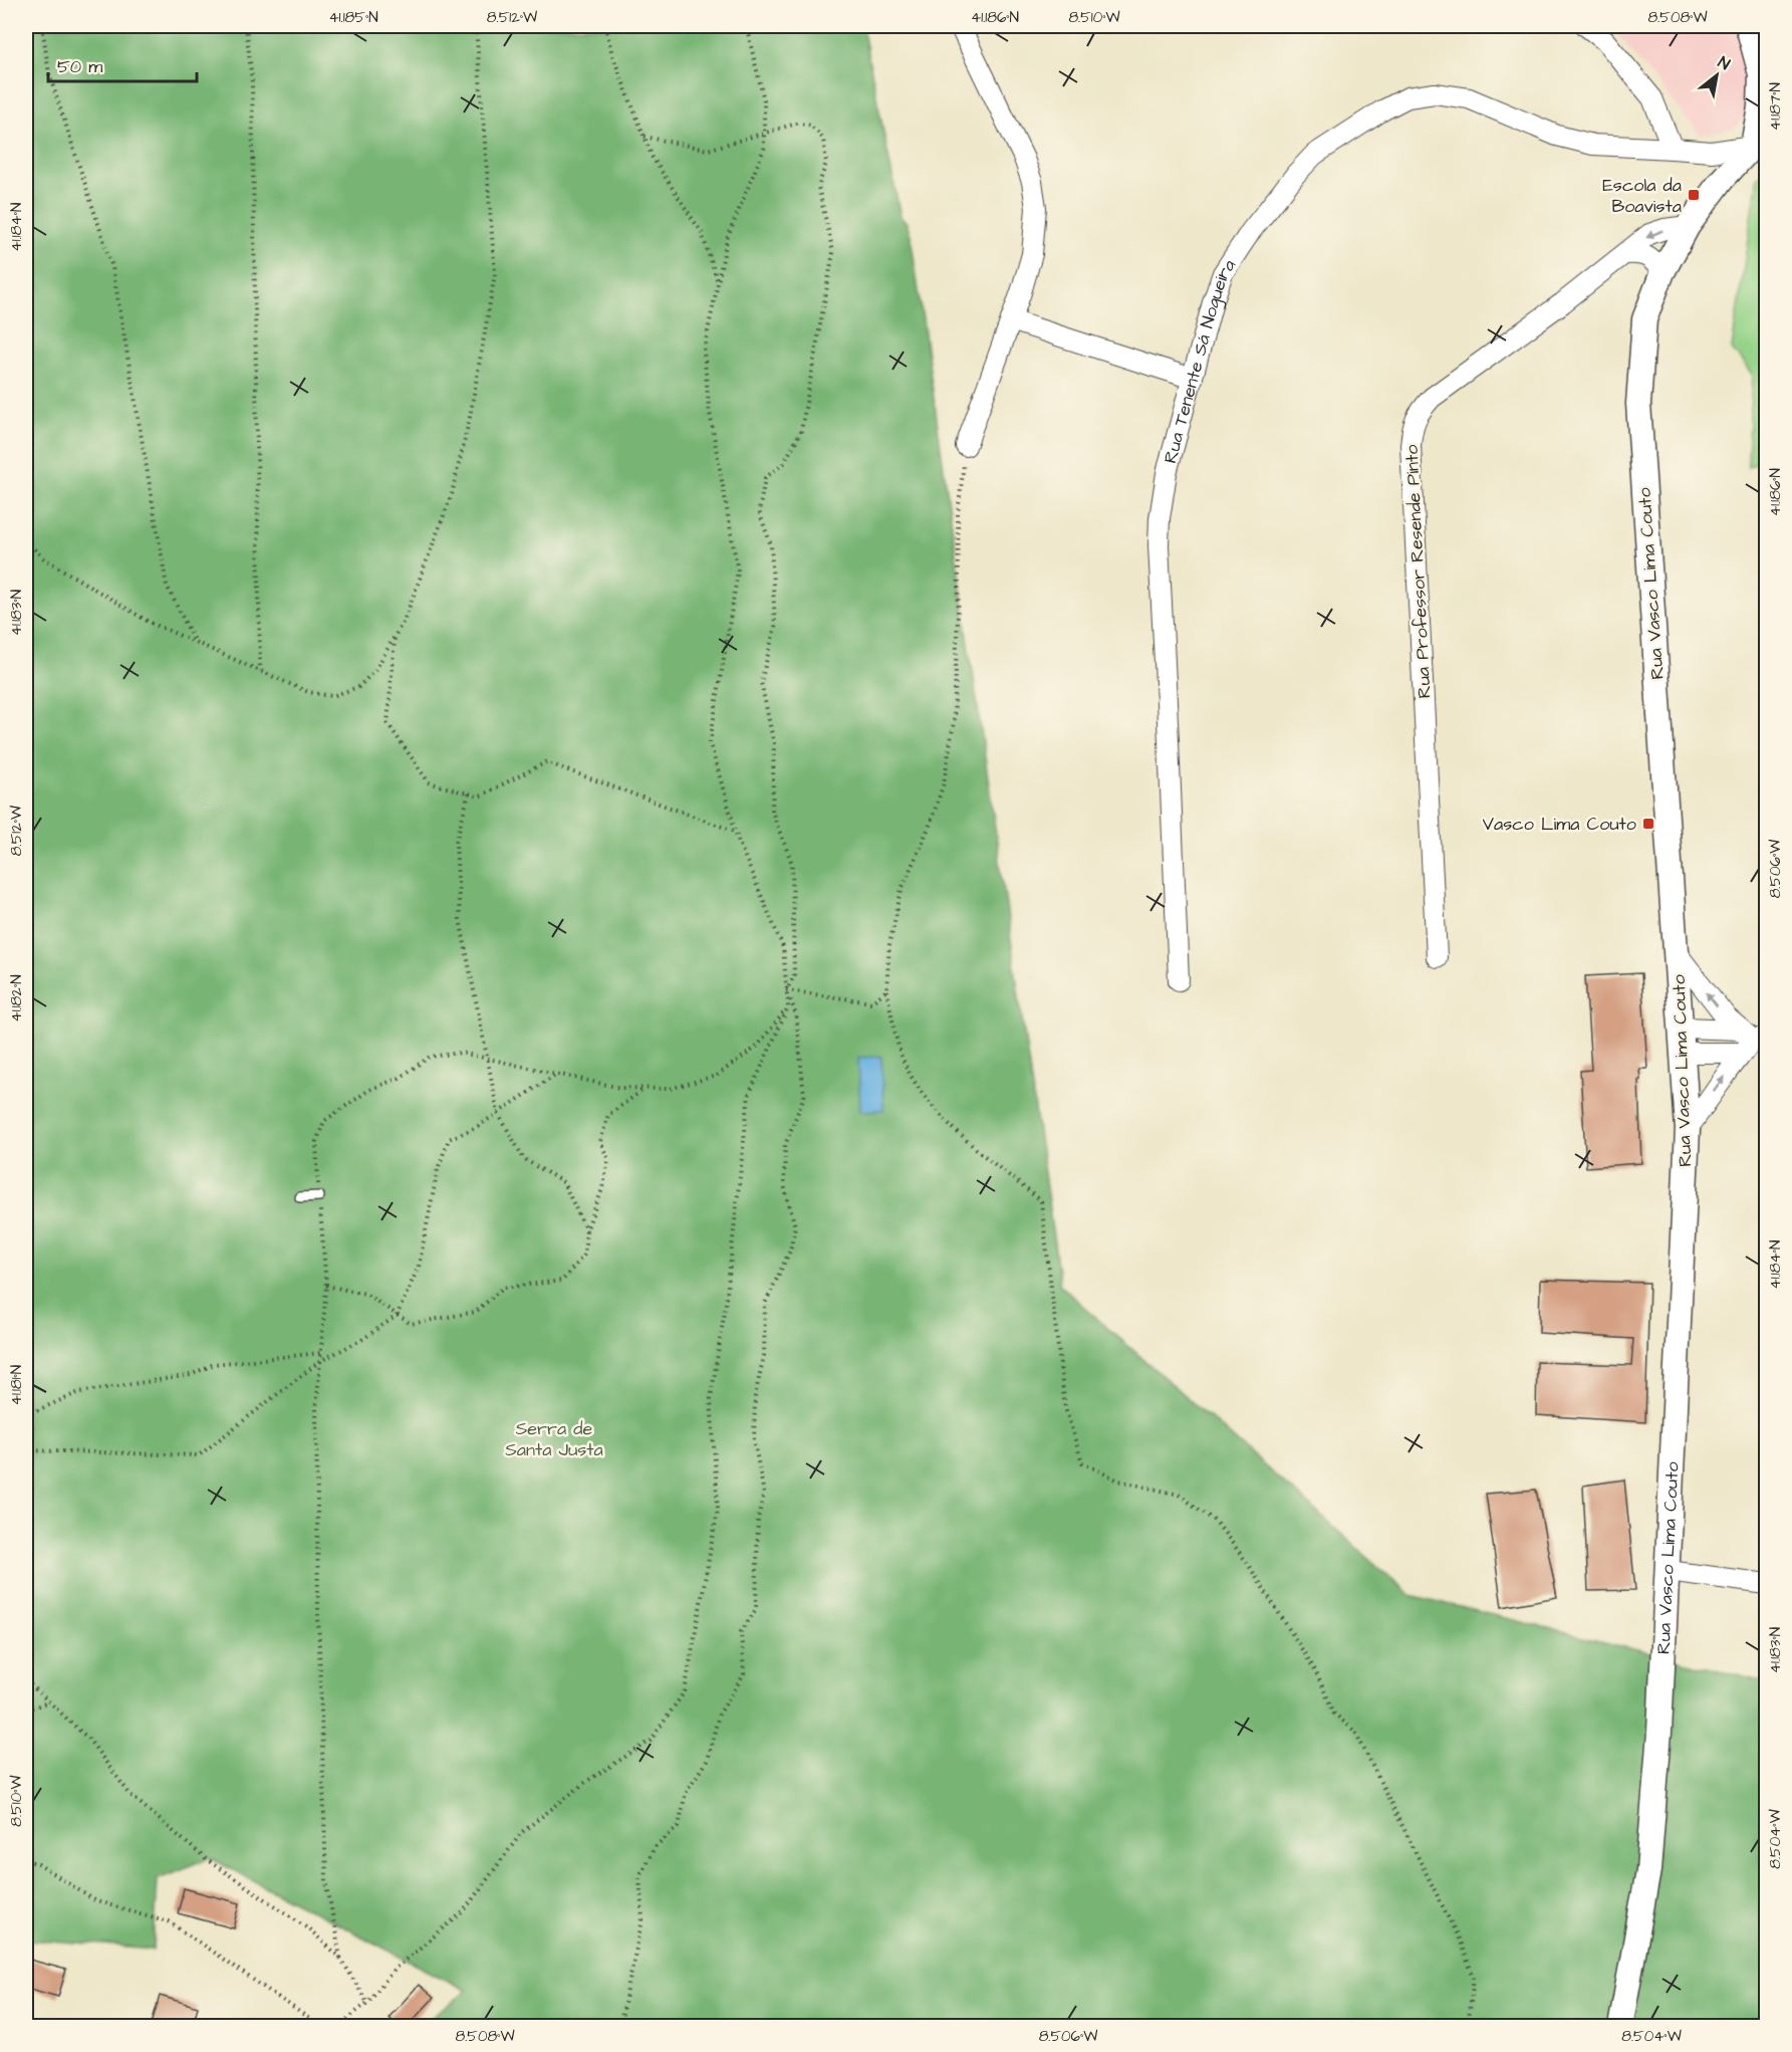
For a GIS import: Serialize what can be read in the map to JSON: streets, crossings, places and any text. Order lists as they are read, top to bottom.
{
  "streets": {
    "street": ["Rua Tenente Sá Nogueira", "Rua Professor Resende Pinto", "Rua Vasco Lima Couto"]
  },
  "crossings": [
    ["Rua Tenente Sá Nogueira", "Rua Vasco Lima Couto"],
    ["Rua Professor Resende Pinto", "Rua Vasco Lima Couto"]
  ],
  "parks": ["Serra de Santa Justa"],
  "places": {
    "transit": ["Escola da Boavista", "Vasco Lima Couto"]
  },
  "scale_bar": "50 m",
  "north": "top right",
  "coordinates": [
    "41.185°N",
    "8.512°W",
    "41.186°N",
    "8.510°W",
    "8.508°W",
    "41.187°N",
    "41.184°N",
    "41.183°N",
    "8.506°W",
    "41.182°N",
    "41.181°N",
    "8.504°W"
  ]
}
